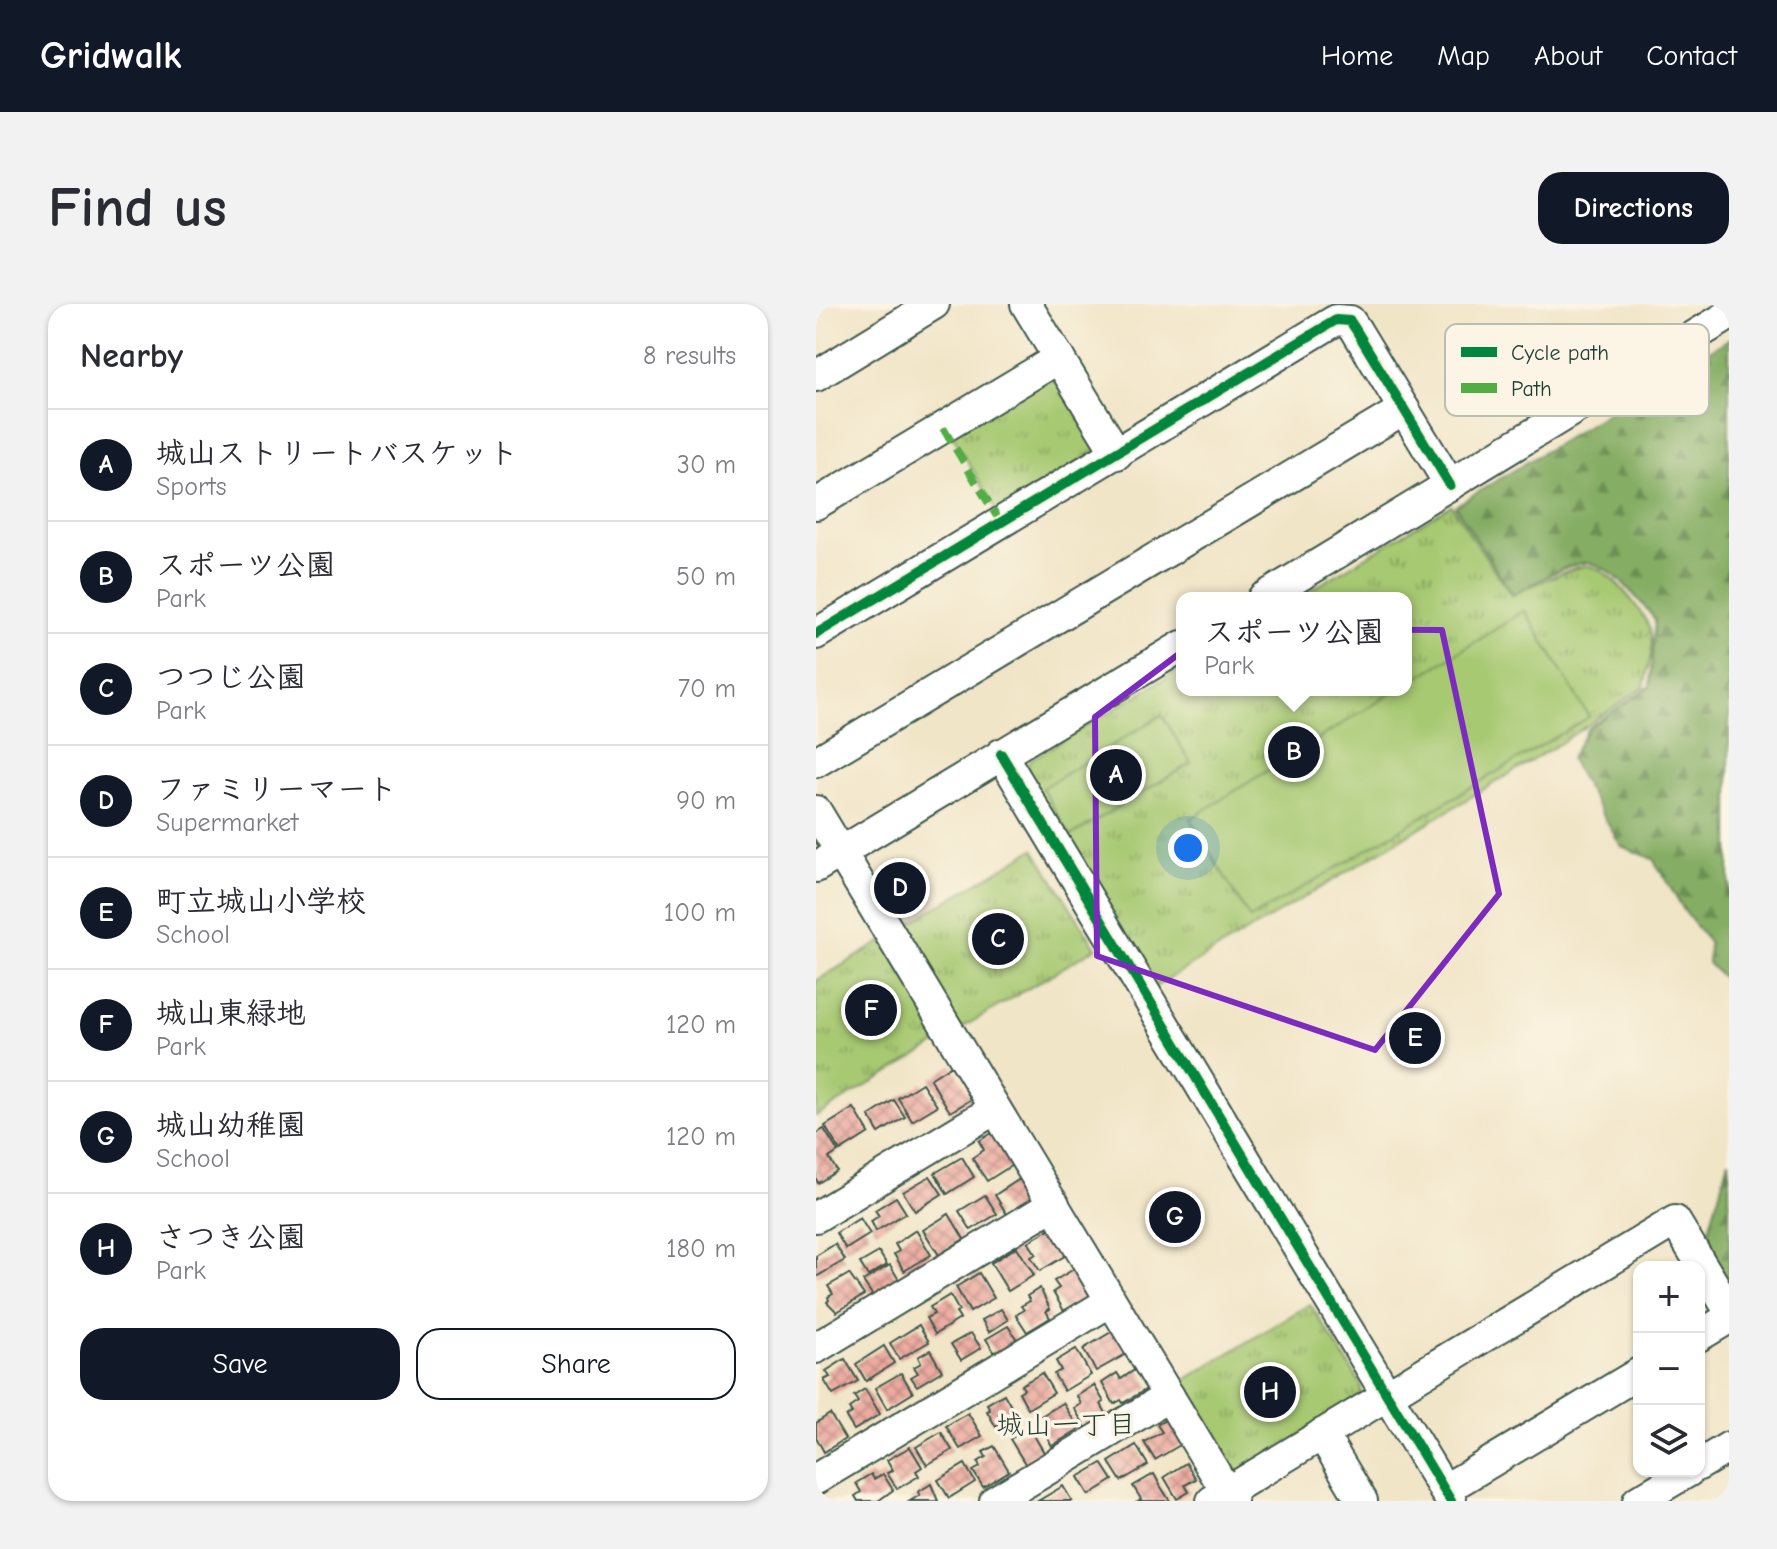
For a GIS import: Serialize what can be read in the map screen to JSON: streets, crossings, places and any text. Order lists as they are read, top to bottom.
{
  "districts": ["城山一丁目"],
  "legend": ["Cycle path", "Path"],
  "page": {
    "header": "Gridwalk",
    "nav": [
      "Home",
      "Map",
      "About",
      "Contact"
    ],
    "buttons": [
      "Directions",
      ["Save", "Share"]
    ],
    "title": "Find us",
    "heading": ["Nearby", "8 results"],
    "list": [
      {
        "mark": "A",
        "name": "城山ストリートバスケット",
        "note": "Sports",
        "value": "30 m"
      },
      {
        "mark": "B",
        "name": "スポーツ公園",
        "note": "Park",
        "value": "50 m"
      },
      {
        "mark": "C",
        "name": "つつじ公園",
        "note": "Park",
        "value": "70 m"
      },
      {
        "mark": "D",
        "name": "ファミリーマート",
        "note": "Supermarket",
        "value": "90 m"
      },
      {
        "mark": "E",
        "name": "町立城山小学校",
        "note": "School",
        "value": "100 m"
      },
      {
        "mark": "F",
        "name": "城山東緑地",
        "note": "Park",
        "value": "120 m"
      },
      {
        "mark": "G",
        "name": "城山幼稚園",
        "note": "School",
        "value": "120 m"
      },
      {
        "mark": "H",
        "name": "さつき公園",
        "note": "Park",
        "value": "180 m"
      }
    ],
    "popup": ["スポーツ公園", "Park"],
    "pins": [
      "B",
      "A",
      "D",
      "C",
      "F",
      "E",
      "G",
      "H"
    ],
    "map_buttons": ["+", "−"]
  }
}
